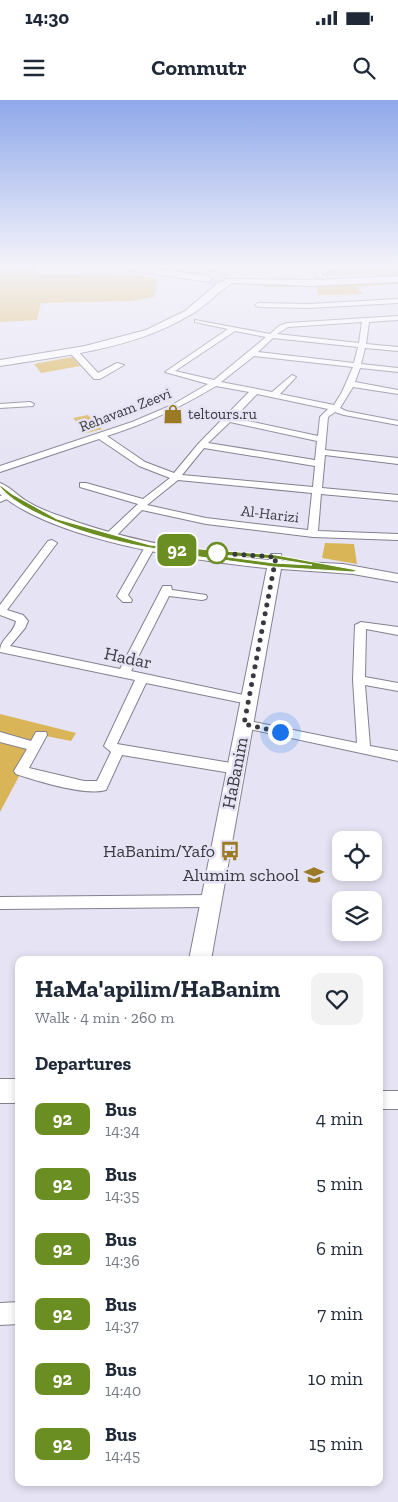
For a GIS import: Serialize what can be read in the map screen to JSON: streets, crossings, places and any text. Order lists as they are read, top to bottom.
{
  "streets": {
    "street": [
      "Rehavam Zeevi",
      "Al-Harizi",
      "Hadar",
      "HaBanim"
    ]
  },
  "crossings": [
    ["Hadar", "HaBanim"]
  ],
  "places": {
    "shop": ["teltours.ru"],
    "bus stop": ["HaBanim/Yafo"],
    "school or university": ["Alumim school"]
  },
  "lines": ["bus line 92"],
  "page": {
    "status": "14:30",
    "header": "Commutr",
    "on_map": "92",
    "heading": [
      ["HaMa'apilim/HaBanim", "Walk · 4 min · 260 m"],
      "Departures"
    ],
    "list": [
      {
        "mark": "92",
        "name": "Bus",
        "note": "14:34",
        "value": "4 min"
      },
      {
        "mark": "92",
        "name": "Bus",
        "note": "14:35",
        "value": "5 min"
      },
      {
        "mark": "92",
        "name": "Bus",
        "note": "14:36",
        "value": "6 min"
      },
      {
        "mark": "92",
        "name": "Bus",
        "note": "14:37",
        "value": "7 min"
      },
      {
        "mark": "92",
        "name": "Bus",
        "note": "14:40",
        "value": "10 min"
      },
      {
        "mark": "92",
        "name": "Bus",
        "note": "14:45",
        "value": "15 min"
      }
    ]
  }
}
